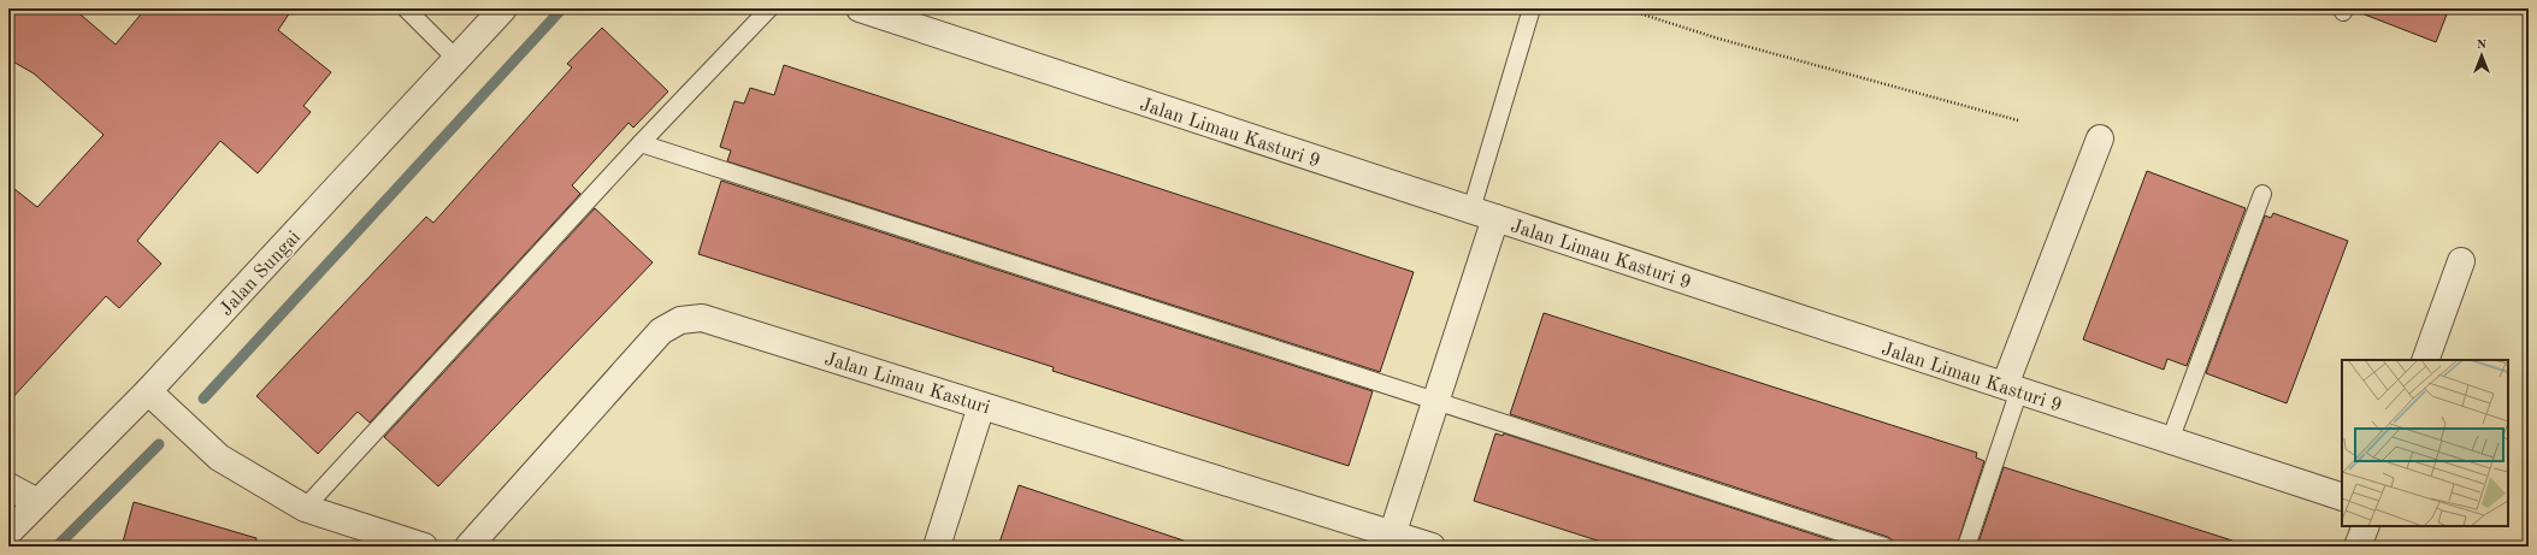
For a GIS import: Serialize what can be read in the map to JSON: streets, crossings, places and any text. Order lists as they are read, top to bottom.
{
  "streets": {
    "street": ["Jalan Limau Kasturi 9", "Jalan Sungai", "Jalan Limau Kasturi"]
  },
  "north": "top"
}
